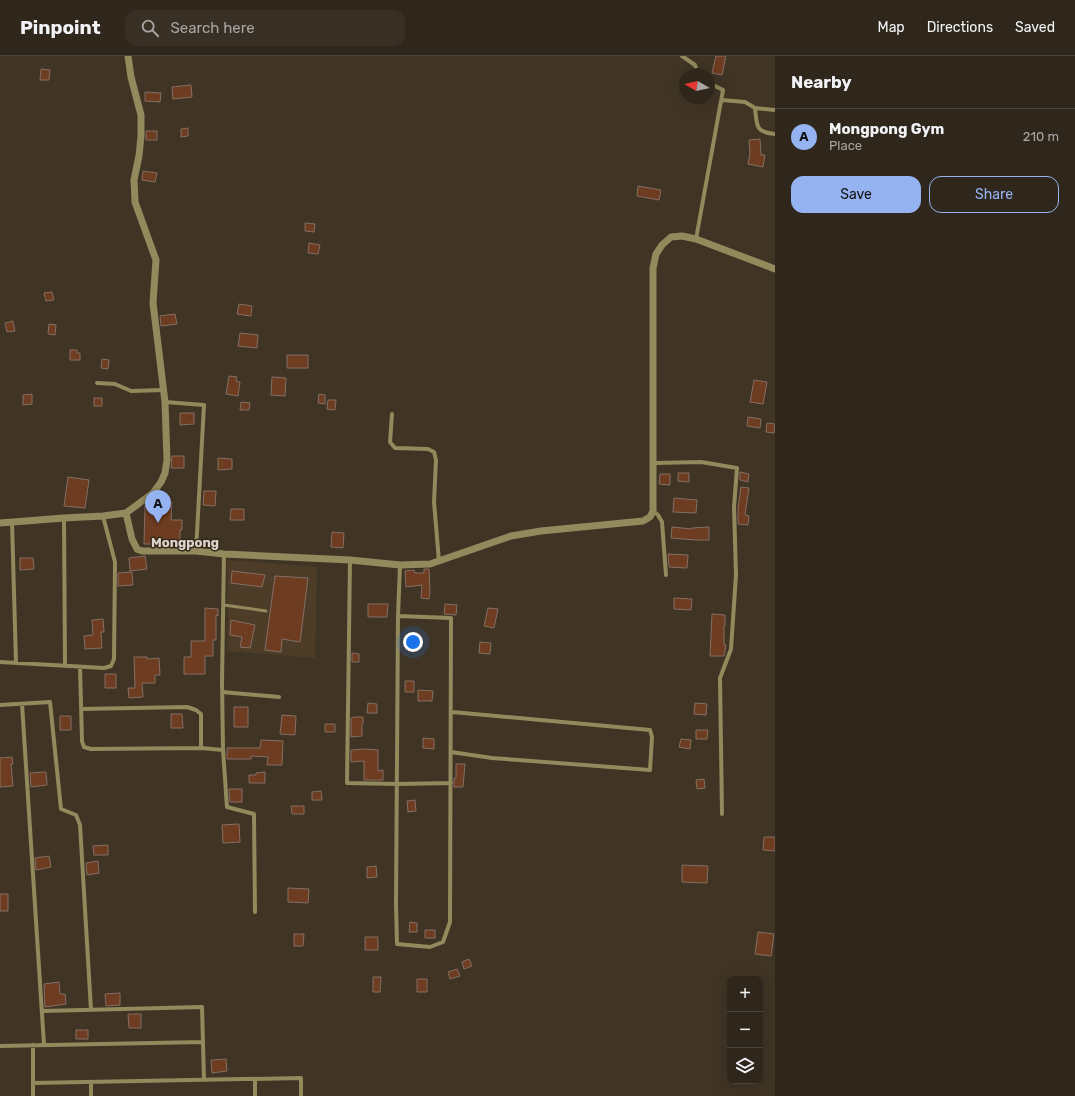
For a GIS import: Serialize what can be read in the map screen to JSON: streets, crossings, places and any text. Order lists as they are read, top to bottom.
{
  "districts": ["Mongpong"],
  "north": "left",
  "page": {
    "header": "Pinpoint",
    "search": "Search here",
    "nav": ["Map", "Directions", "Saved"],
    "heading": "Nearby",
    "list": [
      {
        "mark": "A",
        "name": "Mongpong Gym",
        "note": "Place",
        "value": "210 m"
      }
    ],
    "buttons": ["Save", "Share"],
    "pins": "A",
    "map_buttons": ["+", "−"]
  }
}
